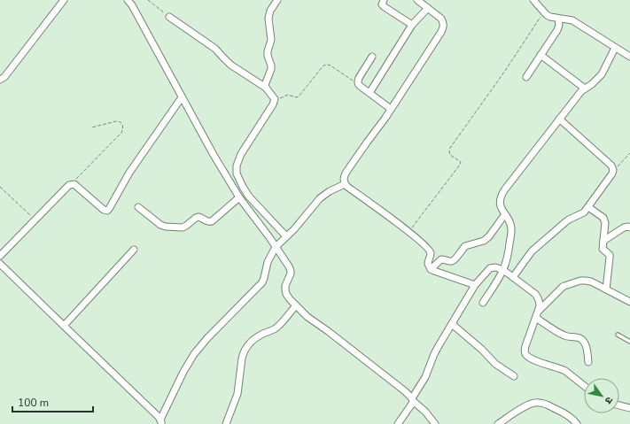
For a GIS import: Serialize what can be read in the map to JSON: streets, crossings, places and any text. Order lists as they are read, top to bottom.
{
  "scale_bar": "100 m",
  "north": "bottom right"
}
